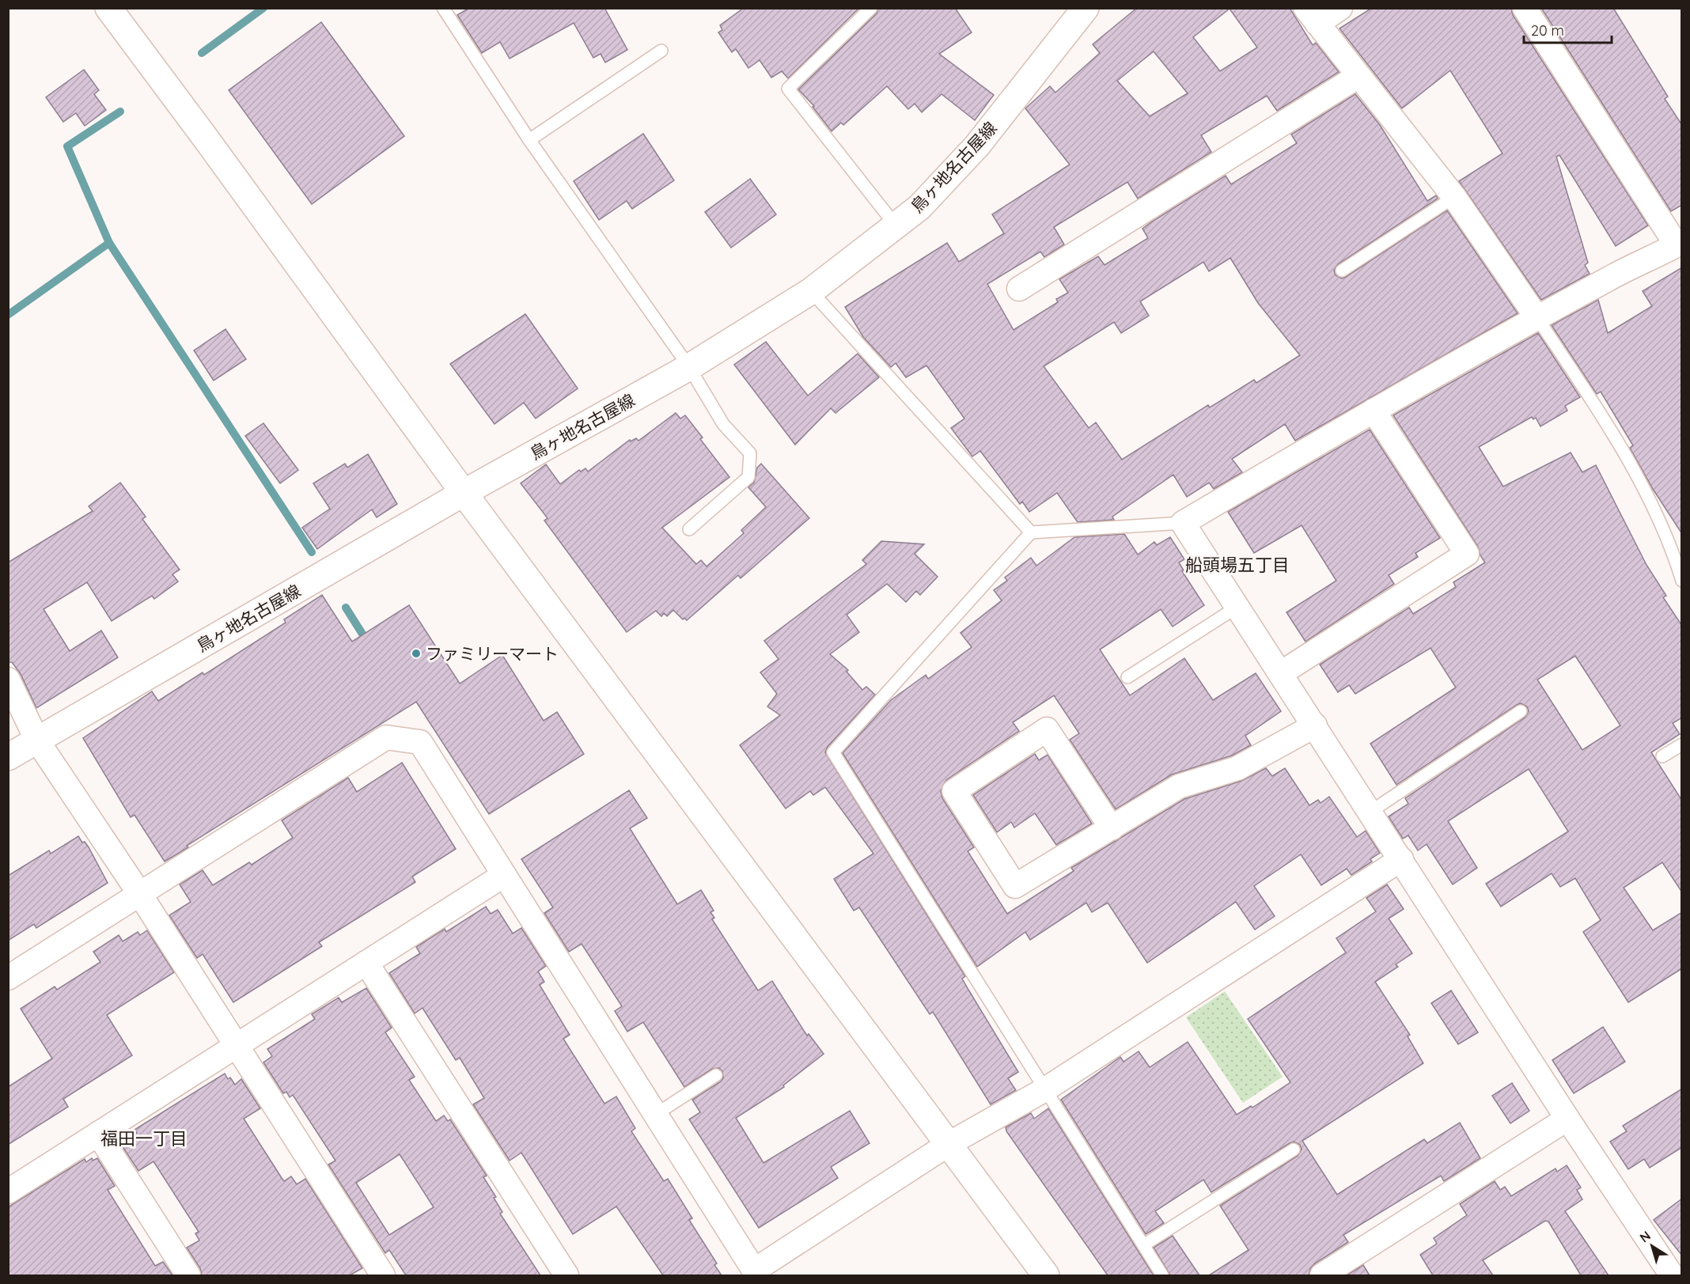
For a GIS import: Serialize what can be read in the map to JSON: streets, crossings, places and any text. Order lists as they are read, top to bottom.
{
  "streets": {
    "street": ["鳥ヶ地名古屋線"]
  },
  "districts": ["船頭場五丁目", "福田一丁目"],
  "places": ["ファミリーマート"],
  "scale_bar": "20 m",
  "north": "top left"
}
